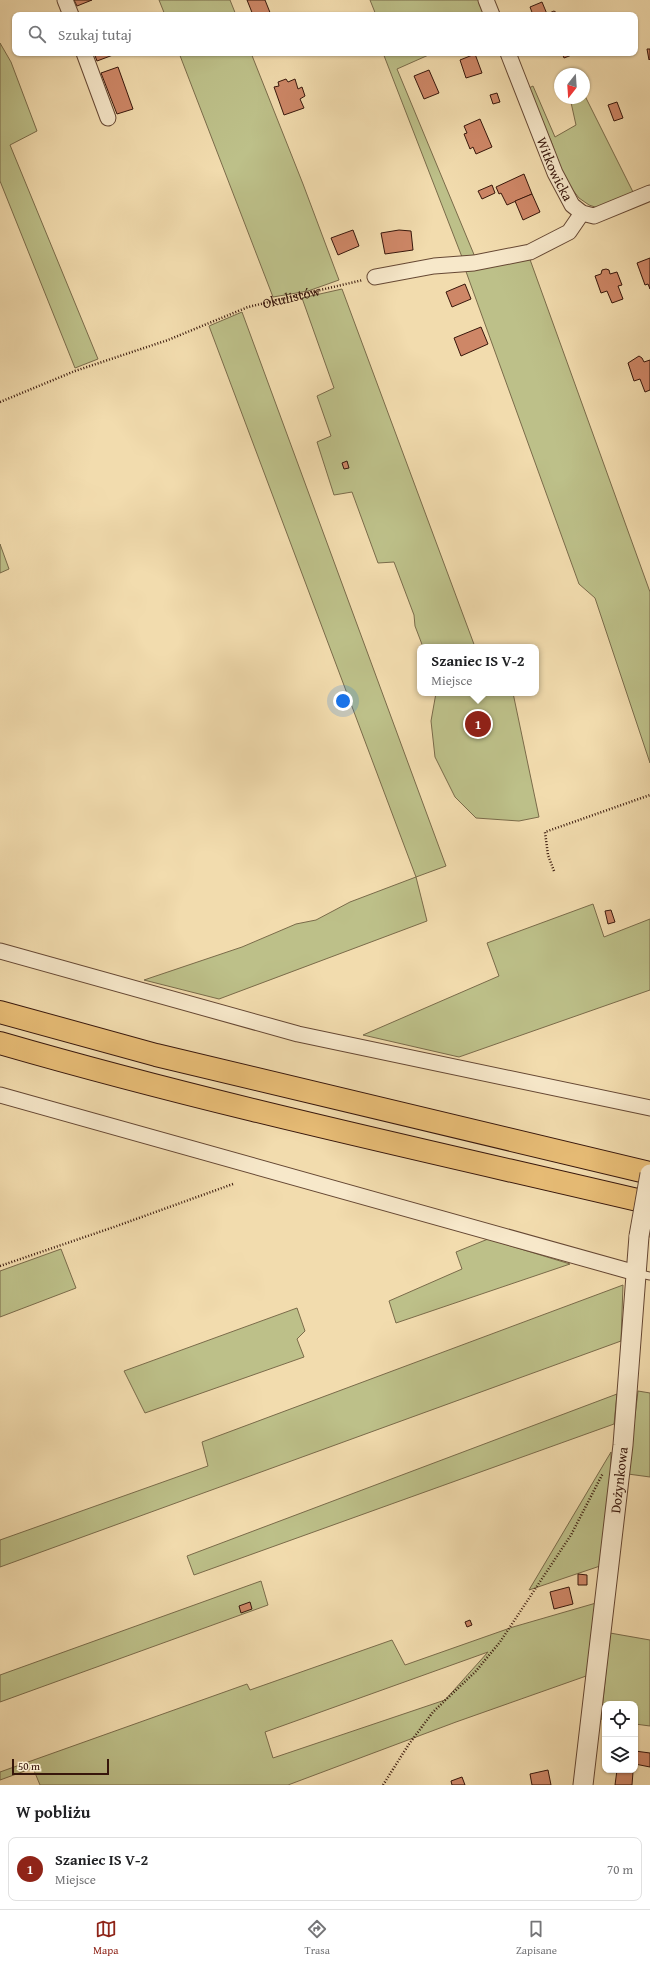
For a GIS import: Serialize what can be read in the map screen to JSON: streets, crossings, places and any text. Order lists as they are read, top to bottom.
{
  "streets": {
    "street": ["Witkowicka", "Dożynkowa"],
    "path": ["Okulistów"]
  },
  "scale_bar": "50 m",
  "north": "bottom",
  "page": {
    "search": "Szukaj tutaj",
    "popup": ["Szaniec IS V-2", "Miejsce"],
    "pins": "1",
    "scale": "50 m",
    "heading": "W pobliżu",
    "list": [
      {
        "mark": "1",
        "name": "Szaniec IS V-2",
        "note": "Miejsce",
        "value": "70 m"
      }
    ],
    "nav": ["Mapa", "Trasa", "Zapisane"]
  }
}
